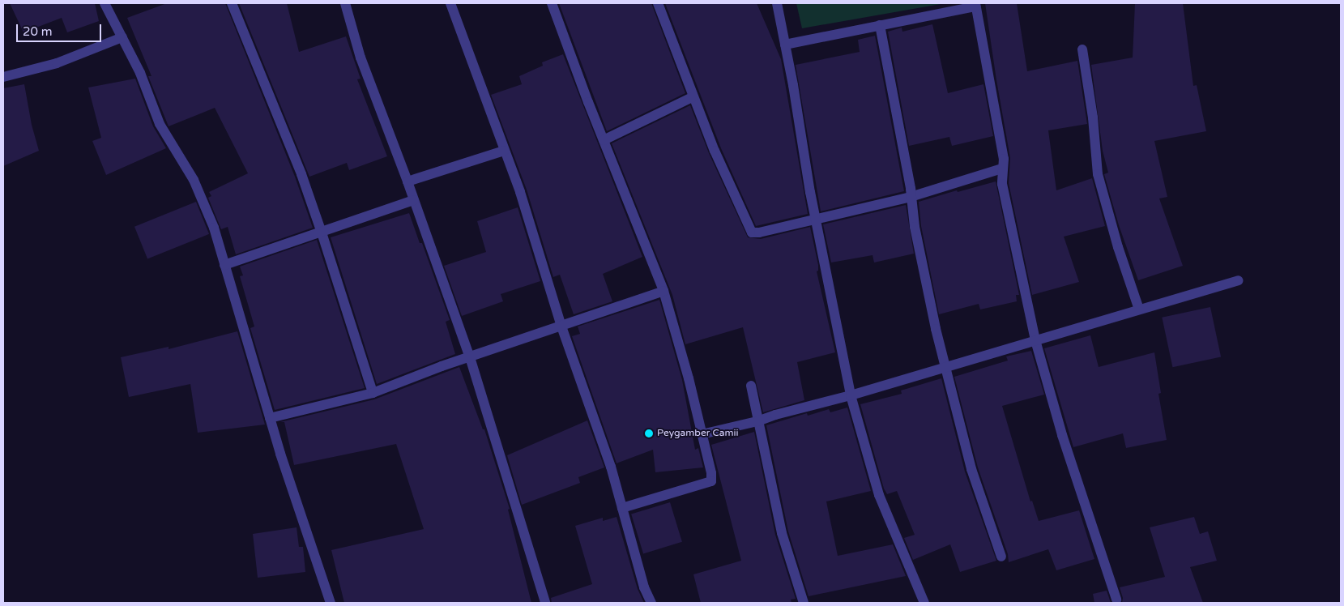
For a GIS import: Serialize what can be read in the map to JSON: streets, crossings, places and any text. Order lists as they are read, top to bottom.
{
  "places": ["Peygamber Camii"],
  "scale_bar": "20 m"
}
